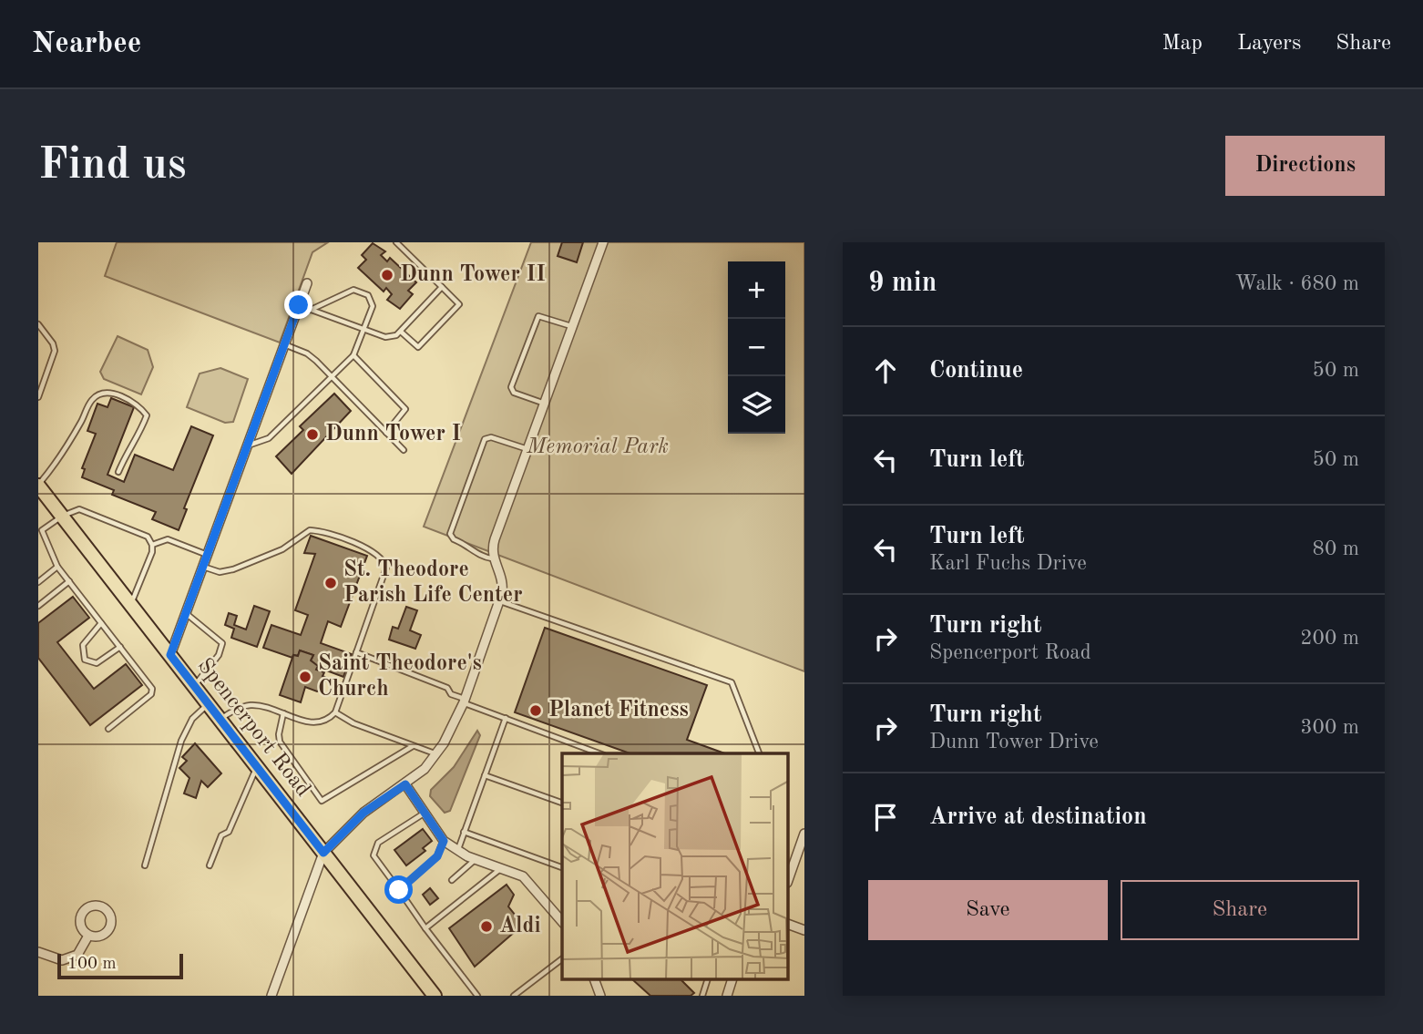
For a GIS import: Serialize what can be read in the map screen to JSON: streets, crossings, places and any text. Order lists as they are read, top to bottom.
{
  "streets": {
    "main road": ["Spencerport Road"]
  },
  "parks": ["Memorial Park"],
  "places": [
    "Dunn Tower II",
    "Dunn Tower I",
    "St. Theodore Parish Life Center",
    "Saint Theodore's Church",
    "Planet Fitness",
    "Aldi"
  ],
  "scale_bar": "100 m",
  "page": {
    "header": "Nearbee",
    "nav": ["Map", "Layers", "Share"],
    "buttons": [
      "Directions",
      ["Save", "Share"]
    ],
    "title": "Find us",
    "heading": ["9 min", "Walk · 680 m"],
    "map_buttons": ["+", "−"],
    "list": [
      ["Continue", "50 m"],
      ["Turn left", "50 m"],
      ["Turn left", "Karl Fuchs Drive", "80 m"],
      ["Turn right", "Spencerport Road", "200 m"],
      ["Turn right", "Dunn Tower Drive", "300 m"],
      "Arrive at destination"
    ],
    "scale": "100 m"
  }
}
